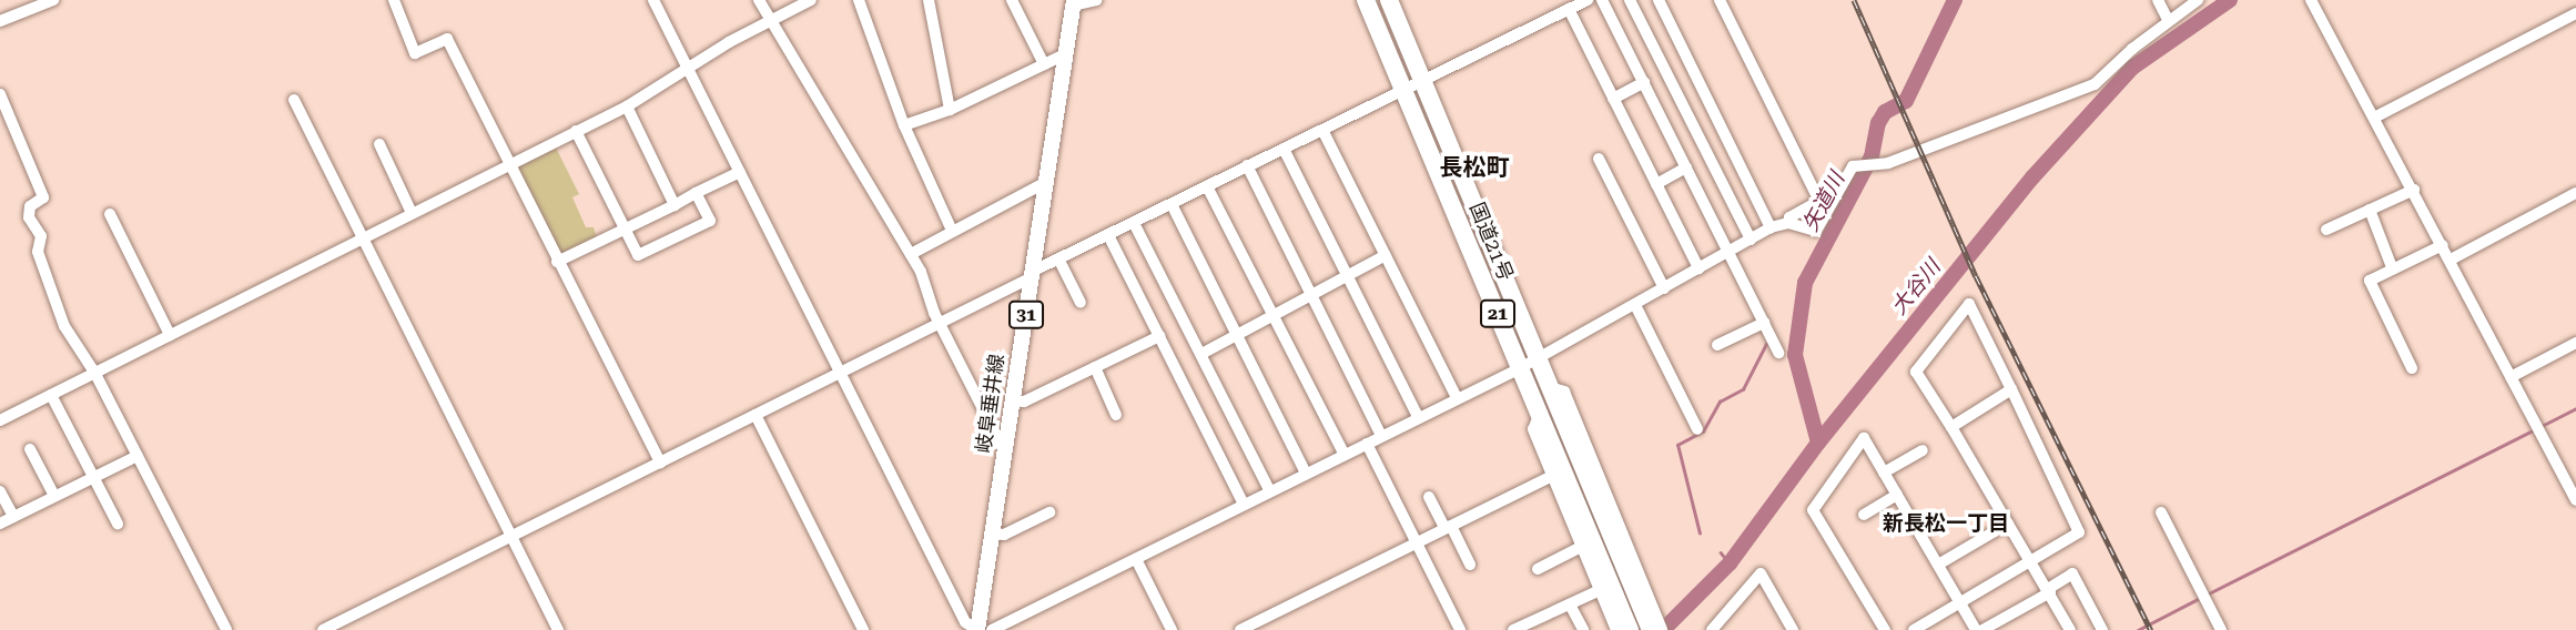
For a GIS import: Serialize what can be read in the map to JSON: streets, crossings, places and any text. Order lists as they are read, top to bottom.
{
  "streets": {
    "highway": ["国道21号", "21"],
    "main road": ["31", "岐阜垂井線"]
  },
  "districts": ["長松町", "新長松一丁目"],
  "water": ["矢道川", "大谷川"]
}
